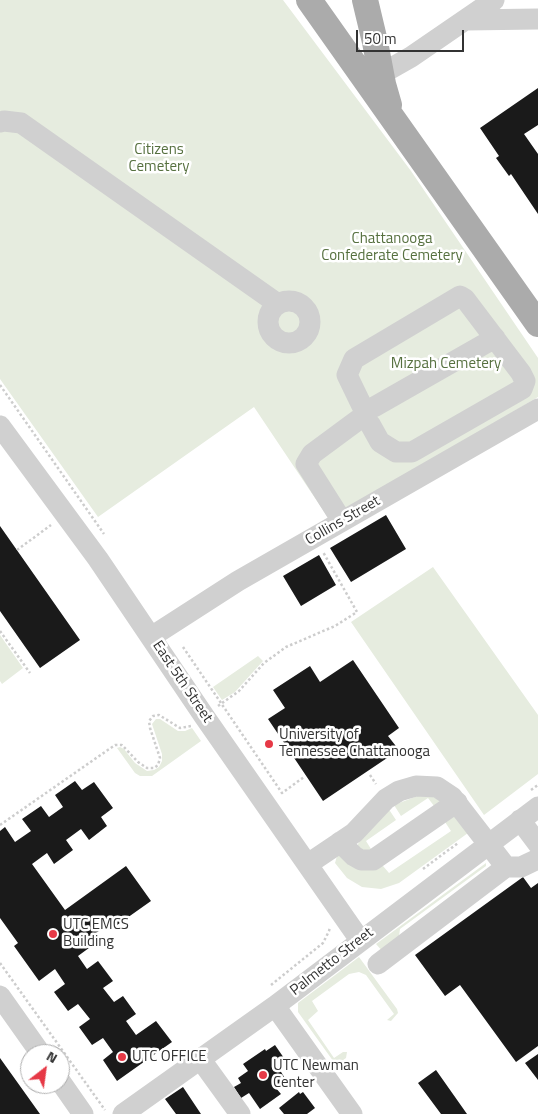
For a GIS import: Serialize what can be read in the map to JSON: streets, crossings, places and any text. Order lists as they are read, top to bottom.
{
  "streets": {
    "street": ["Collins Street", "East 5th Street", "Palmetto Street"]
  },
  "crossings": [
    ["Collins Street", "East 5th Street"],
    ["East 5th Street", "Palmetto Street"]
  ],
  "parks": ["Citizens Cemetery", "Chattanooga Confederate Cemetery", "Mizpah Cemetery"],
  "places": [
    "University of Tennessee Chattanooga",
    "UTC EMCS Building",
    "UTC OFFICE",
    "UTC Newman Center"
  ],
  "scale_bar": "50 m",
  "north": "top right"
}
